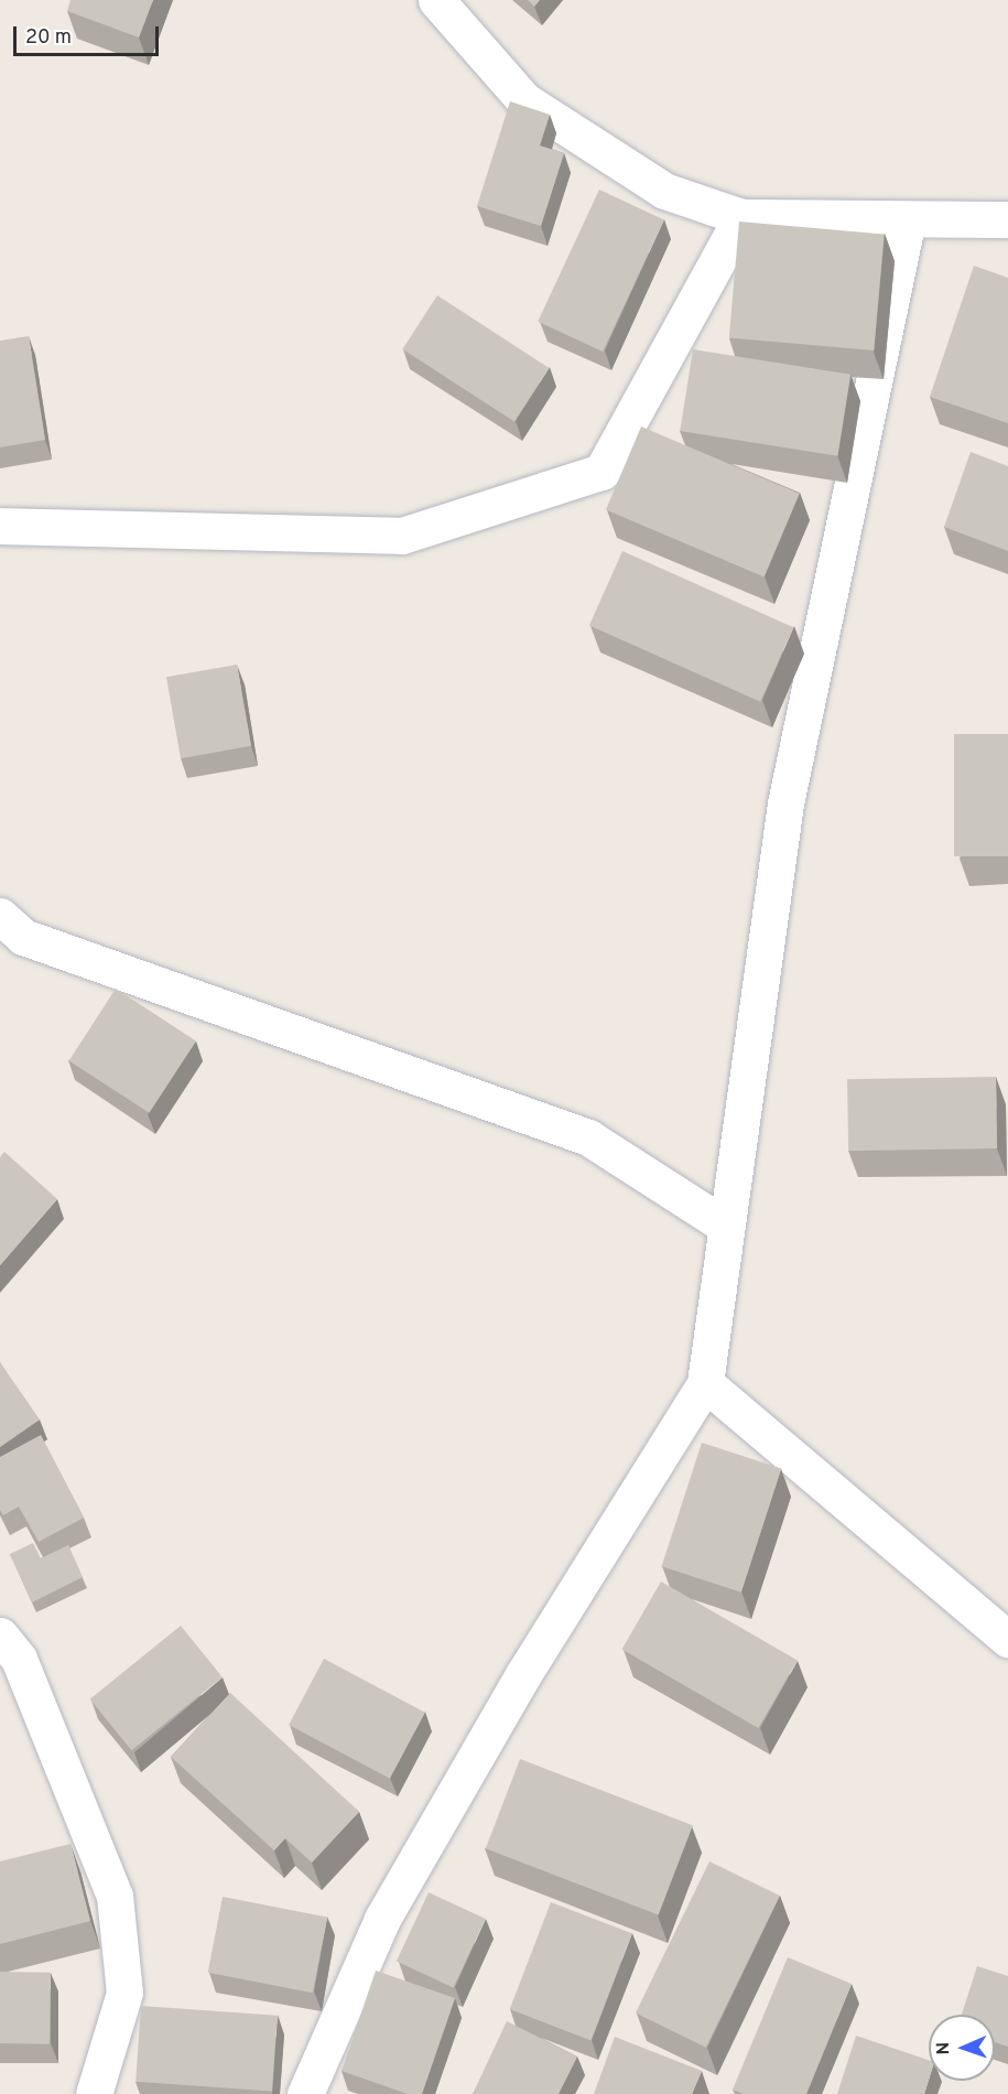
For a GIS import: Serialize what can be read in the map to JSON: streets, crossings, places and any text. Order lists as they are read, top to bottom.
{
  "scale_bar": "20 m",
  "north": "left"
}
